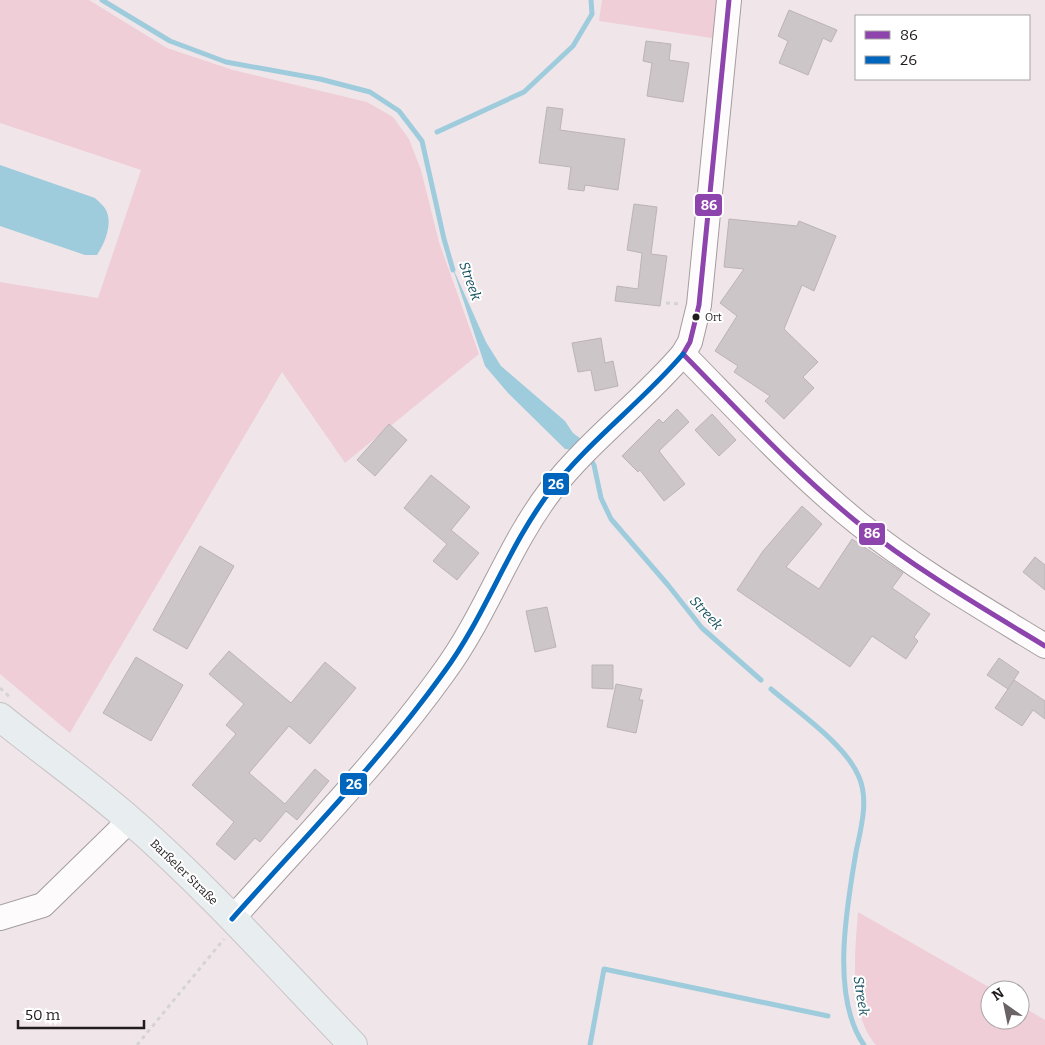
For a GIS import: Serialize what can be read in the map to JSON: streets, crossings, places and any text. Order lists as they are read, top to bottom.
{
  "streets": {
    "main road": ["Barßeler Straße"]
  },
  "water": ["Streek"],
  "places": ["Ort"],
  "lines": ["transit line 86", "transit line 26"],
  "legend": ["86", "26"],
  "scale_bar": "50 m",
  "north": "top left"
}
